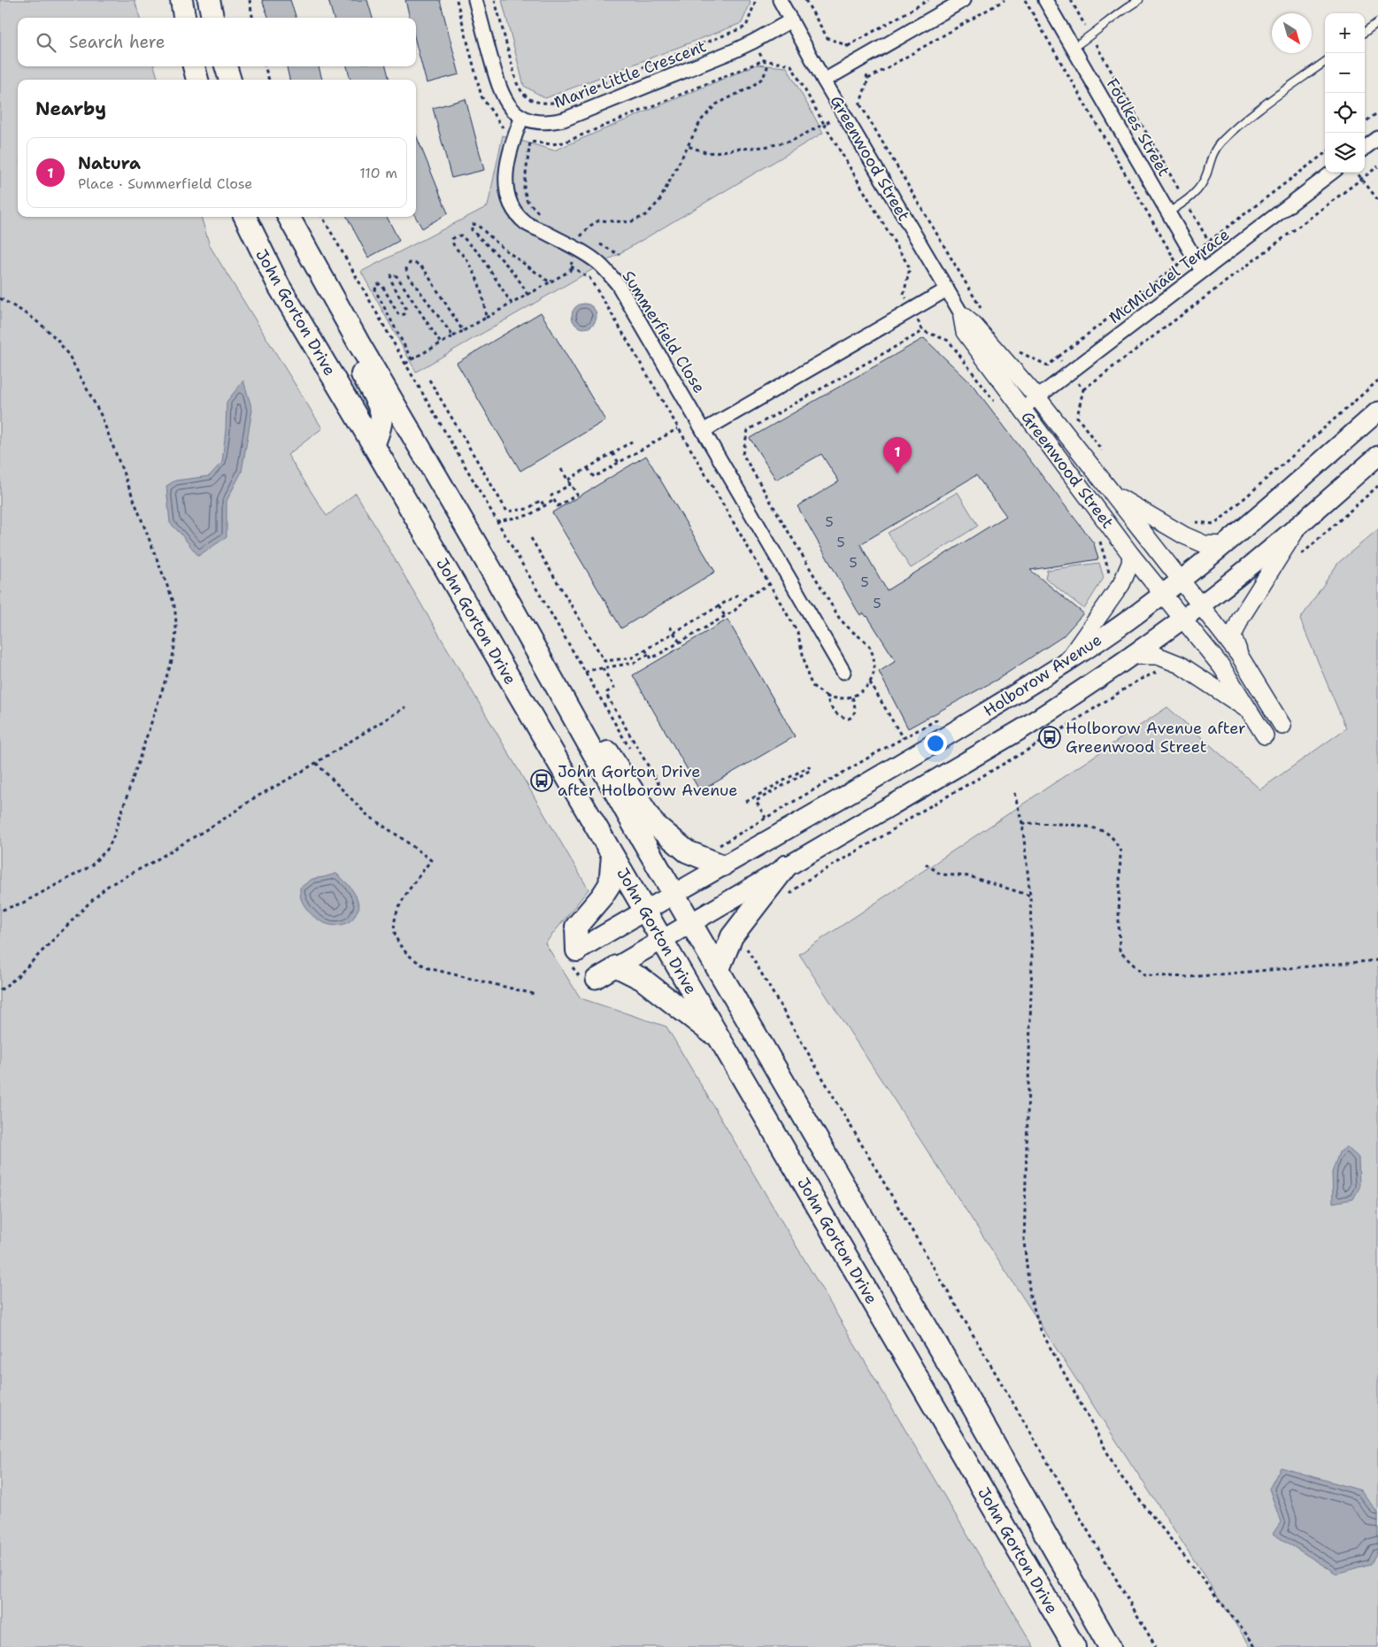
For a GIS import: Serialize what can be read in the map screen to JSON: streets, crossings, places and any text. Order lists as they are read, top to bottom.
{
  "streets": {
    "main road": ["John Gorton Drive", "Holborow Avenue"],
    "street": [
      "Marie Little Crescent",
      "Foulkes Street",
      "Greenwood Street",
      "McMichael Terrace",
      "Summerfield Close"
    ]
  },
  "crossings": [
    ["Marie Little Crescent", "Greenwood Street"],
    ["Marie Little Crescent", "Summerfield Close"],
    ["Foulkes Street", "McMichael Terrace"],
    ["Greenwood Street", "McMichael Terrace"],
    ["Greenwood Street", "Holborow Avenue"],
    ["John Gorton Drive", "Holborow Avenue"]
  ],
  "places": {
    "bus stop": ["Holborow Avenue after Greenwood Street", "John Gorton Drive after Holborow Avenue"]
  },
  "house_numbers": [
    "5",
    "5",
    "5",
    "5",
    "5"
  ],
  "north": "bottom right",
  "page": {
    "map_buttons": ["+", "−"],
    "search": "Search here",
    "heading": "Nearby",
    "list": [
      {
        "mark": "1",
        "name": "Natura",
        "note": "Place · Summerfield Close",
        "value": "110 m"
      }
    ],
    "pins": "1"
  }
}
